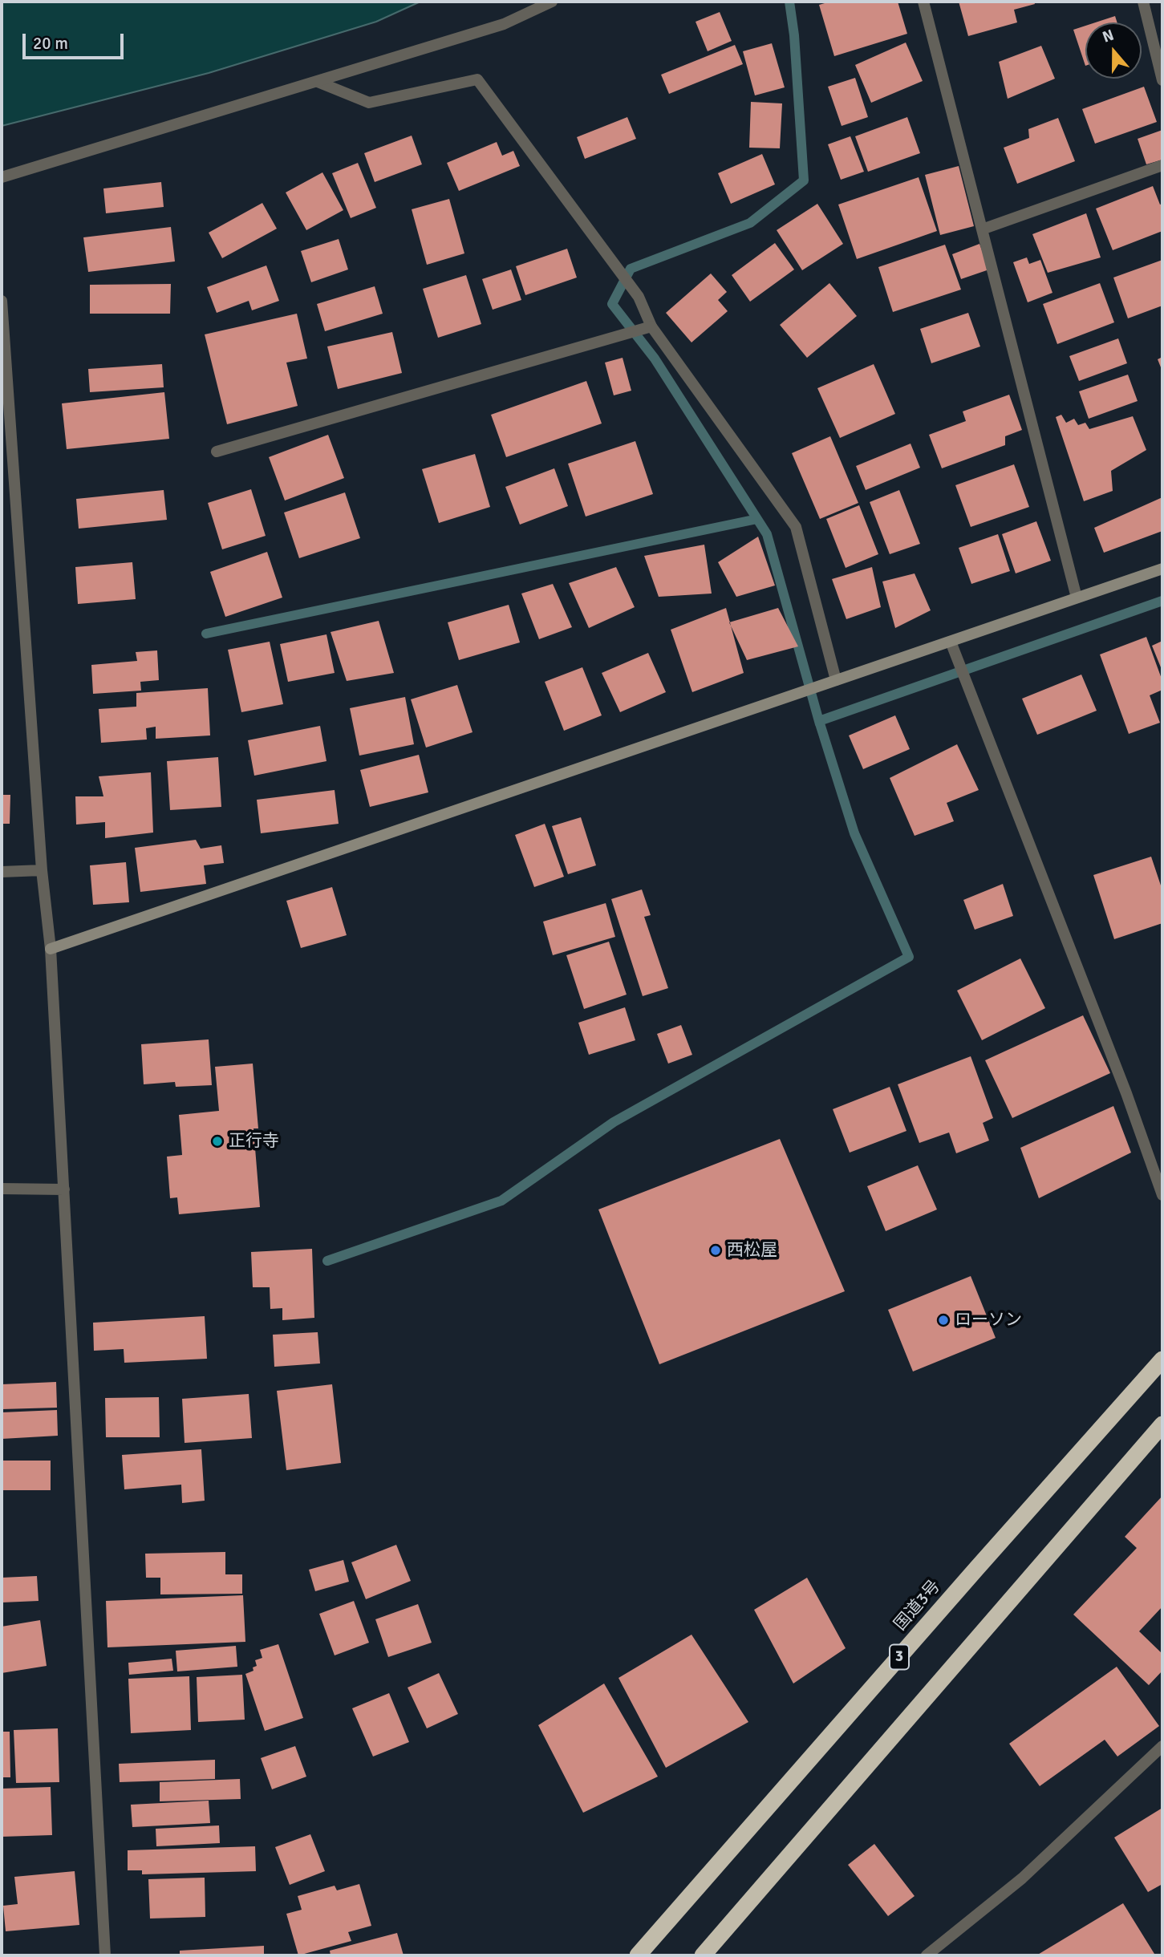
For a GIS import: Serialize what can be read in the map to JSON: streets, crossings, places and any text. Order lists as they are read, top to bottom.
{
  "streets": {
    "highway": ["国道3号", "3"]
  },
  "places": ["正行寺", "西松屋", "ローソン"],
  "scale_bar": "20 m",
  "north": "top"
}
